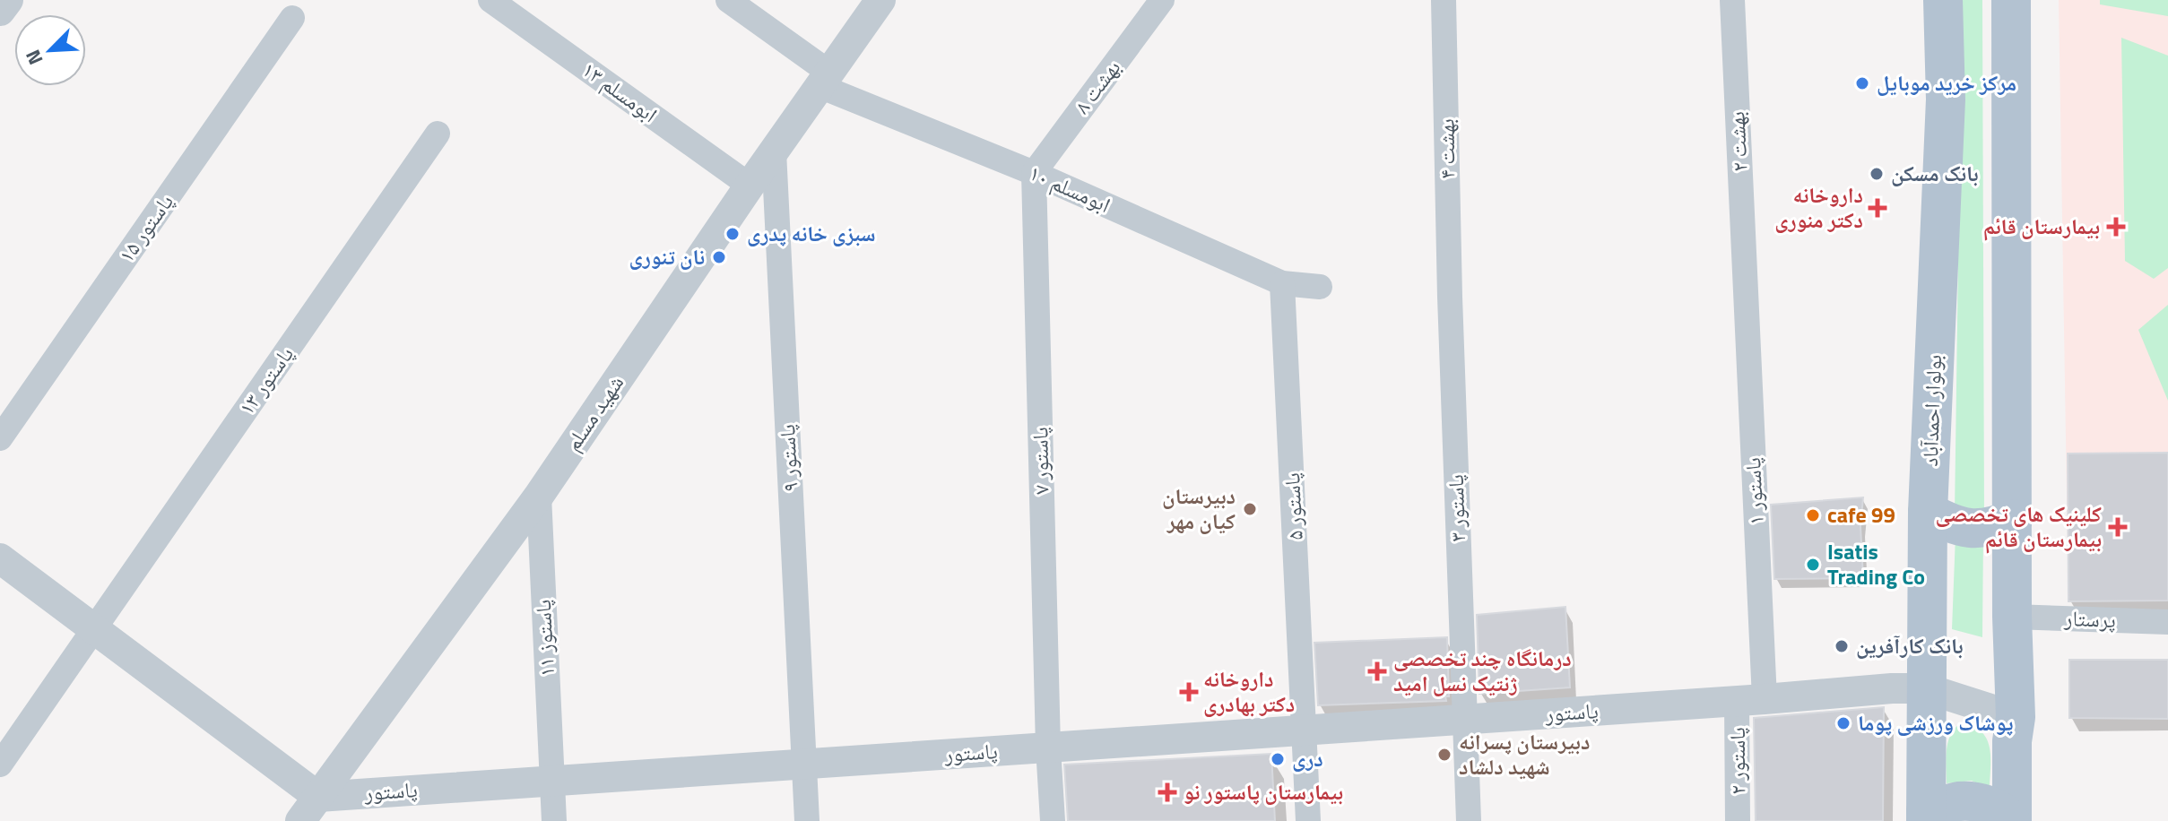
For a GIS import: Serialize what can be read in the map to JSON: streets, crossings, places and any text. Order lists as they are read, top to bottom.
{
  "streets": {
    "main road": ["بولوار احمدآباد"],
    "street": [
      "بهشت ۸",
      "ابومسلم ۱۳",
      "بهشت ۲",
      "بهشت ۴",
      "ابومسلم ۱۰",
      "پاستور ۱۵",
      "پاستور ۱۳",
      "شهید مسلم",
      "پاستور ۹",
      "پاستور ۷",
      "پاستور ۱",
      "پاستور ۵",
      "پاستور ۳",
      "پرستار",
      "پاستوز ۱۱",
      "پاستور",
      "پاستور ۲"
    ]
  },
  "crossings": [
    ["بهشت ۸", "ابومسلم ۱۰"],
    ["بهشت ۸", "پاستور ۷"],
    ["ابومسلم ۱۳", "شهید مسلم"],
    ["بهشت ۲", "پاستور ۱"],
    ["بهشت ۴", "پاستور ۳"],
    ["ابومسلم ۱۰", "شهید مسلم"],
    ["ابومسلم ۱۰", "پاستور ۷"],
    ["ابومسلم ۱۰", "پاستور ۵"],
    ["بولوار احمدآباد", "پاستور"],
    ["شهید مسلم", "پاستور ۹"],
    ["شهید مسلم", "پاستوز ۱۱"],
    ["شهید مسلم", "پاستور"],
    ["پاستور ۹", "پاستور"],
    ["پاستور ۷", "پاستور"],
    ["پاستور ۱", "پاستور"],
    ["پاستور ۱", "پاستور ۲"],
    ["پاستور ۵", "پاستور"],
    ["پاستور ۳", "پاستور"],
    ["پاستوز ۱۱", "پاستور"],
    ["پاستور", "پاستور ۲"]
  ],
  "places": {
    "other": [
      "مرکز خرید موبایل",
      "بانک مسکن",
      "سبزی خانه پدری",
      "نان تنوری",
      "دبیرستان کیان مهر",
      "cafe 99",
      "Isatis Trading Co",
      "بانک کارآفرین",
      "پوشاک ورزشی پوما",
      "دبیرستان پسرانه شهید دلشاد",
      "دری"
    ],
    "health": [
      "داروخانه دکتر منوری",
      "بیمارستان قائم",
      "کلینیک های تخصصی بیمارستان قائم",
      "درمانگاه چند تخصصی ژنتیک نسل امید",
      "داروخانه دکتر بهادری",
      "بیمارستان پاستور نو"
    ]
  },
  "north": "bottom left"
}
